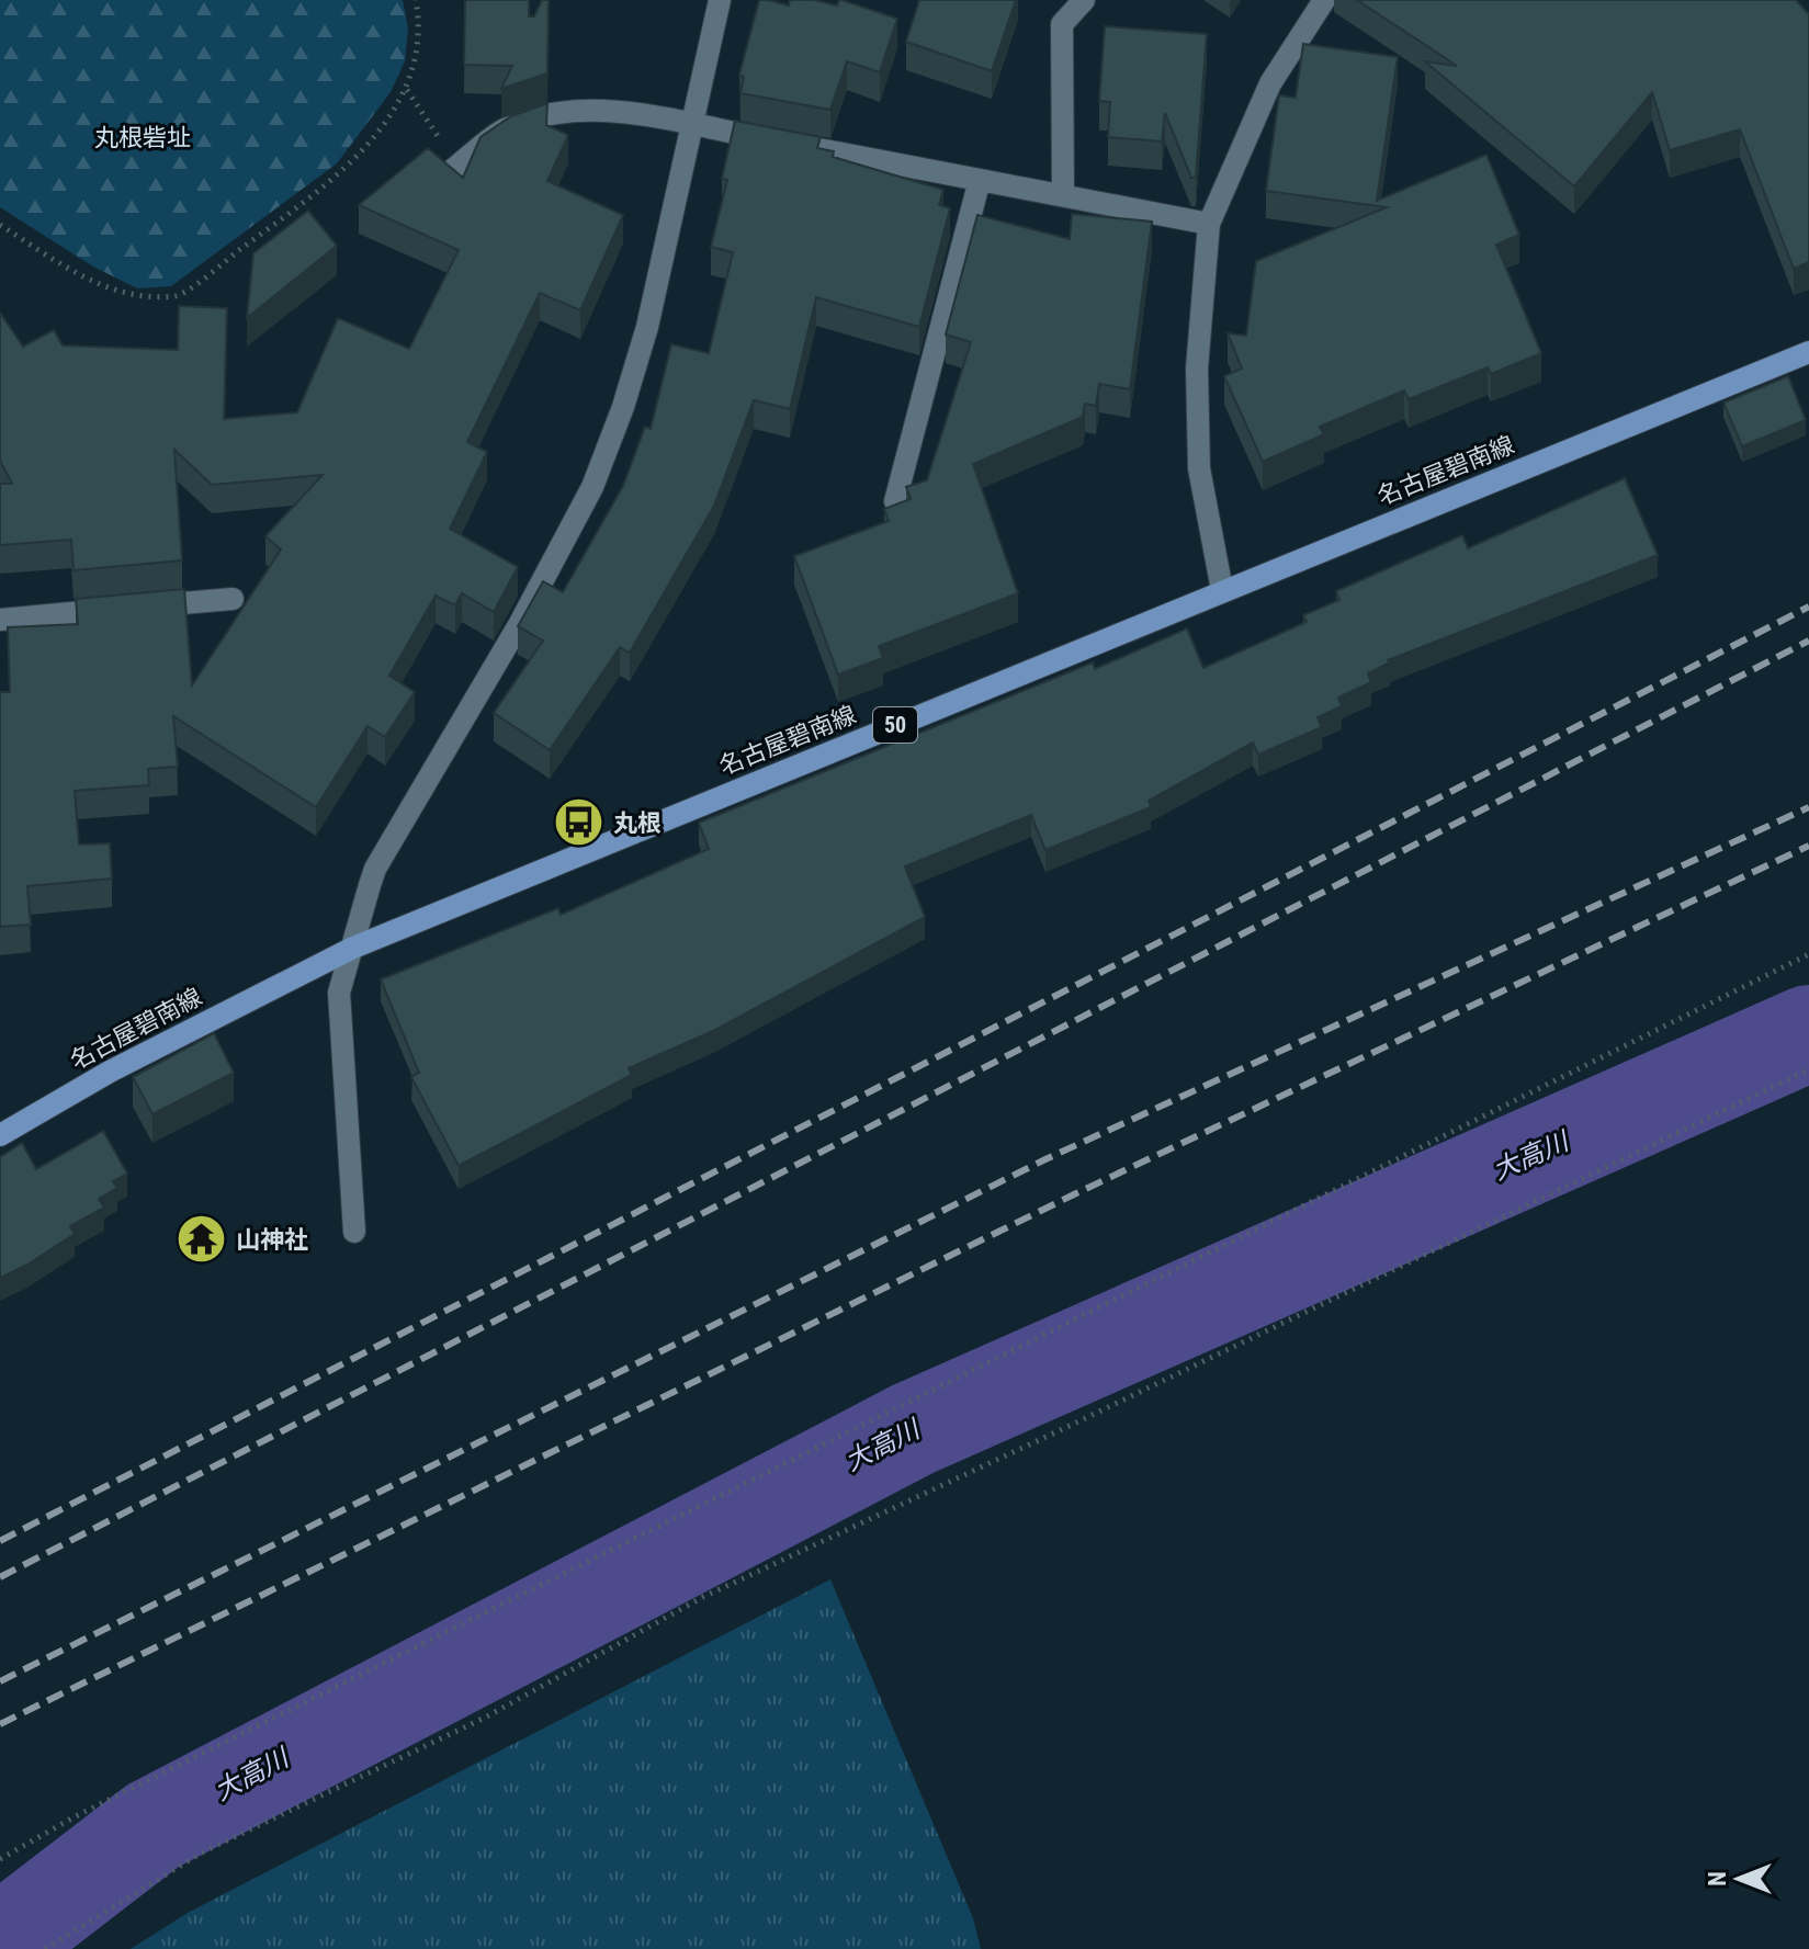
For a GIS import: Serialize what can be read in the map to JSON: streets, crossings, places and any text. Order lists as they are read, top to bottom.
{
  "streets": {
    "main road": ["名古屋碧南線", "50"]
  },
  "water": ["大高川"],
  "parks": ["丸根砦址"],
  "places": {
    "bus stop": ["丸根"],
    "temple": ["山神社"]
  },
  "north": "left"
}
